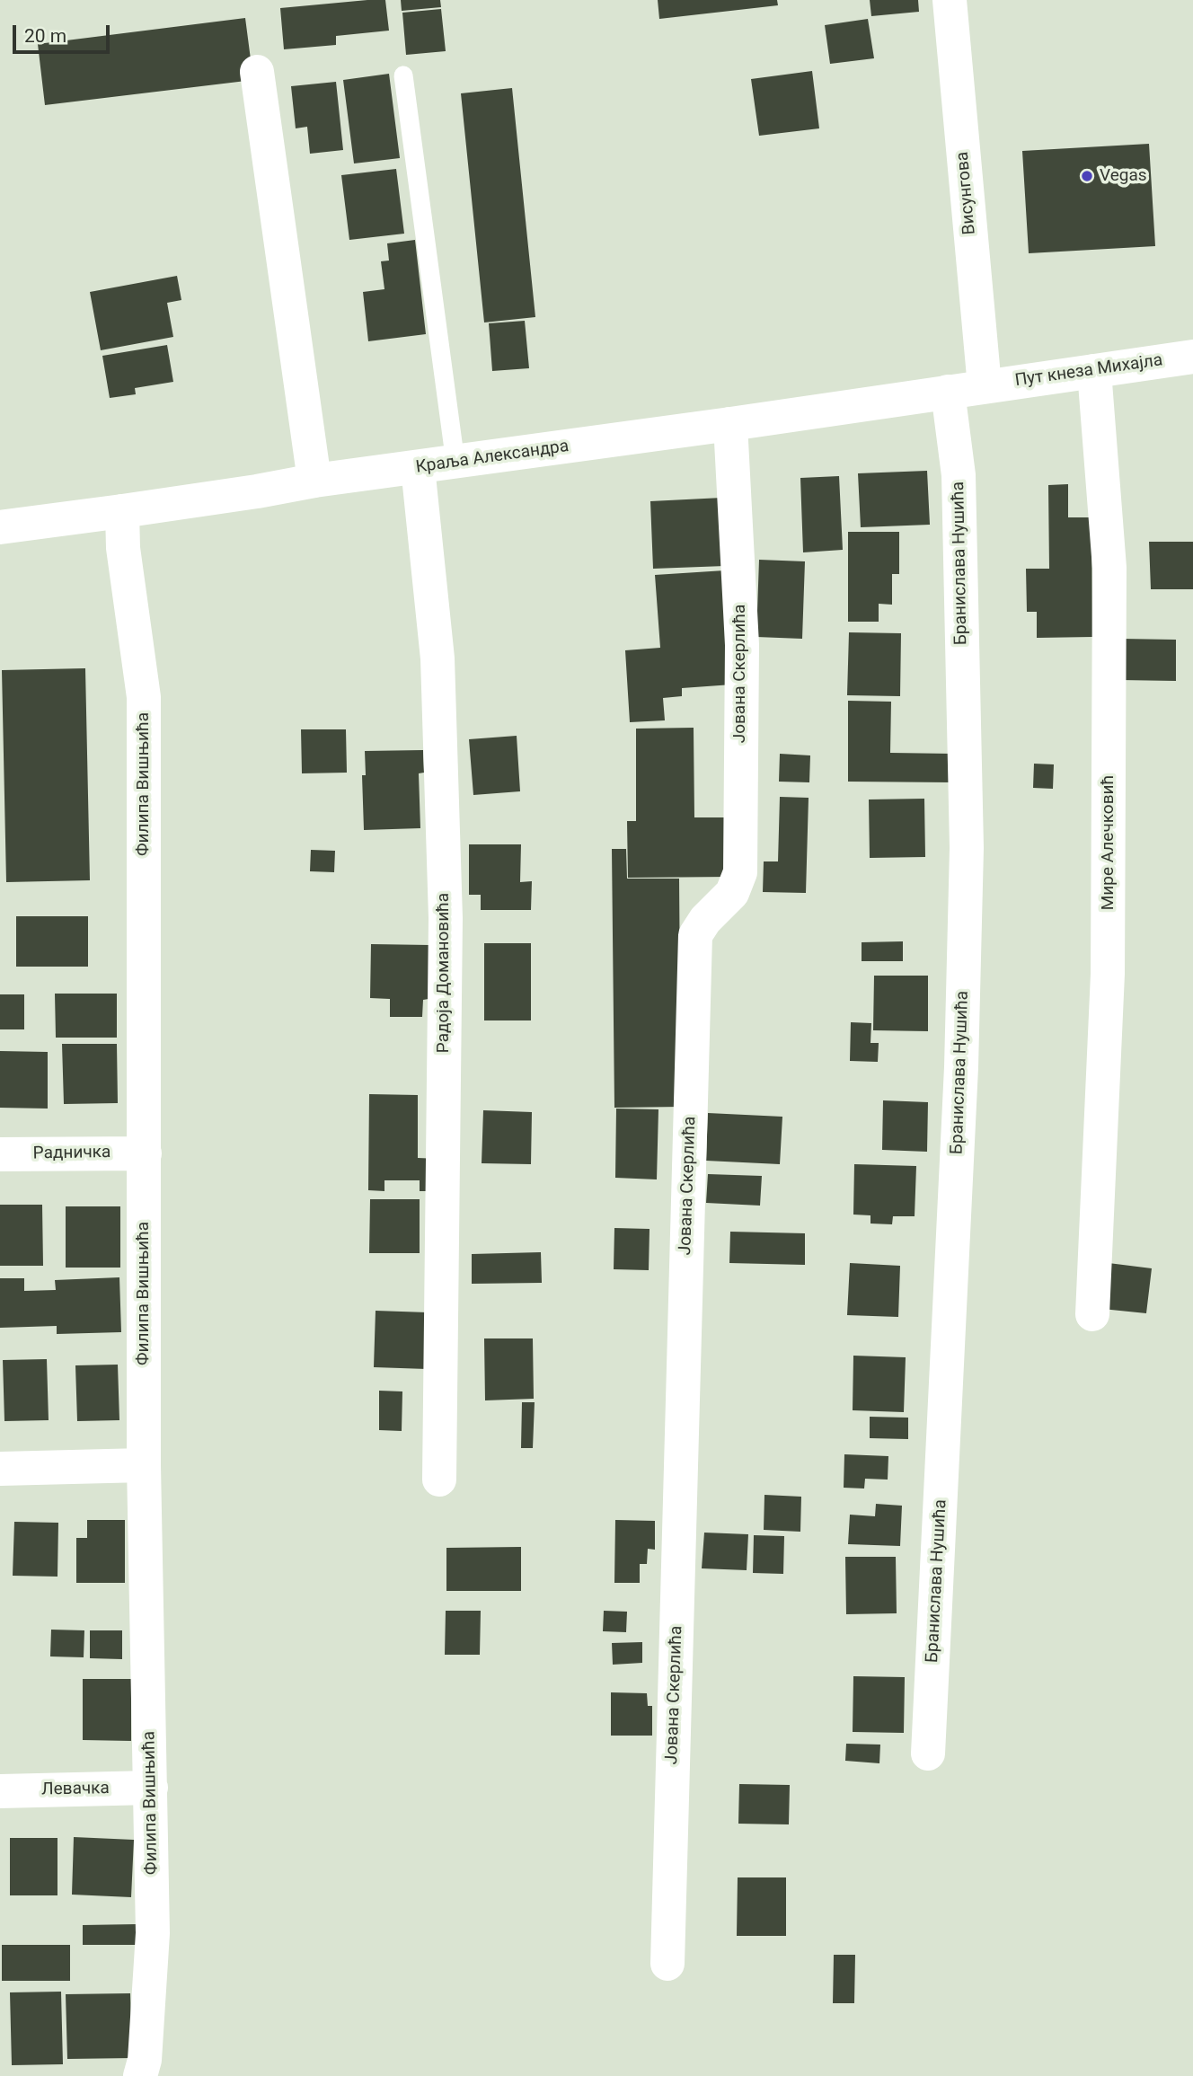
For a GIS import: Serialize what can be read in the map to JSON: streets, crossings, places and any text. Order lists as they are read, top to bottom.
{
  "streets": {
    "street": [
      "Висунгова",
      "Пут кнеза Михајла",
      "Краља Александра",
      "Бранислава Нушића",
      "Јована Скерлића",
      "Филипа Вишњића",
      "Мире Алечковић",
      "Радоја Домановића",
      "Радничка",
      "Левачка"
    ]
  },
  "crossings": [
    ["Висунгова", "Пут кнеза Михајла"],
    ["Висунгова", "Краља Александра"],
    ["Пут кнеза Михајла", "Краља Александра"],
    ["Пут кнеза Михајла", "Мире Алечковић"],
    ["Краља Александра", "Бранислава Нушића"],
    ["Краља Александра", "Јована Скерлића"],
    ["Краља Александра", "Филипа Вишњића"],
    ["Краља Александра", "Радоја Домановића"],
    ["Филипа Вишњића", "Радничка"],
    ["Филипа Вишњића", "Левачка"]
  ],
  "places": ["Vegas"],
  "scale_bar": "20 m"
}
